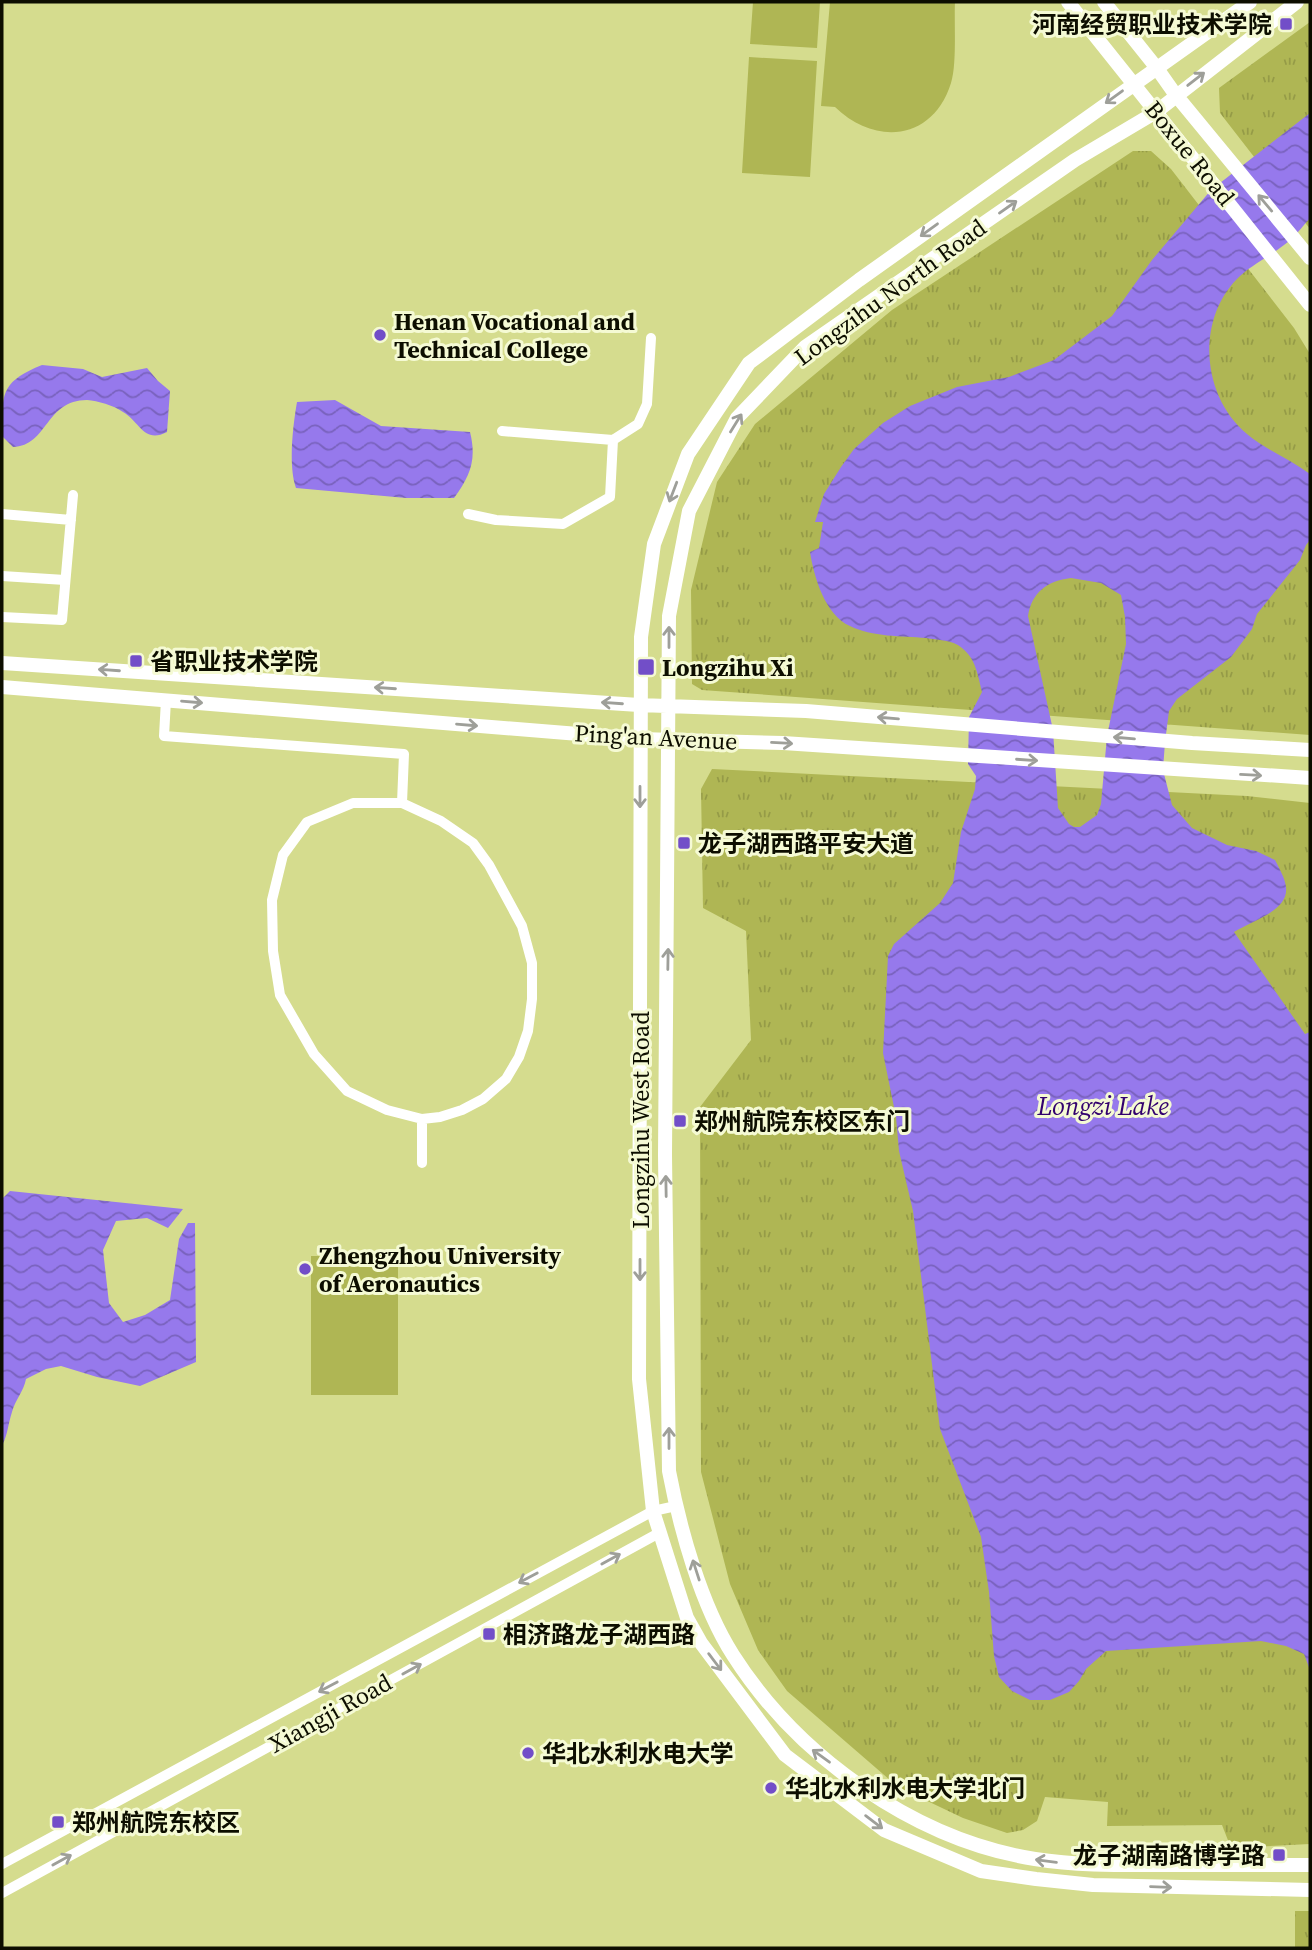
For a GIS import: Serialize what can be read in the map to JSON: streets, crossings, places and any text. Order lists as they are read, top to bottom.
{
  "streets": {
    "street": [
      "Boxue Road",
      "Longzihu North Road",
      "Ping'an Avenue",
      "Longzihu West Road",
      "Xiangji Road"
    ]
  },
  "crossings": [
    ["Boxue Road", "Longzihu North Road"],
    ["Longzihu North Road", "Ping'an Avenue"],
    ["Longzihu North Road", "Longzihu West Road"],
    ["Ping'an Avenue", "Longzihu West Road"],
    ["Longzihu West Road", "Xiangji Road"]
  ],
  "water": ["Longzi Lake"],
  "places": {
    "transit": [
      "河南经贸职业技术学院",
      "省职业技术学院",
      "Longzihu Xi",
      "龙子湖西路平安大道",
      "郑州航院东校区东门",
      "相济路龙子湖西路",
      "郑州航院东校区",
      "龙子湖南路博学路"
    ],
    "other": [
      "Henan Vocational and Technical College",
      "Zhengzhou University of Aeronautics",
      "华北水利水电大学",
      "华北水利水电大学北门"
    ]
  }
}
